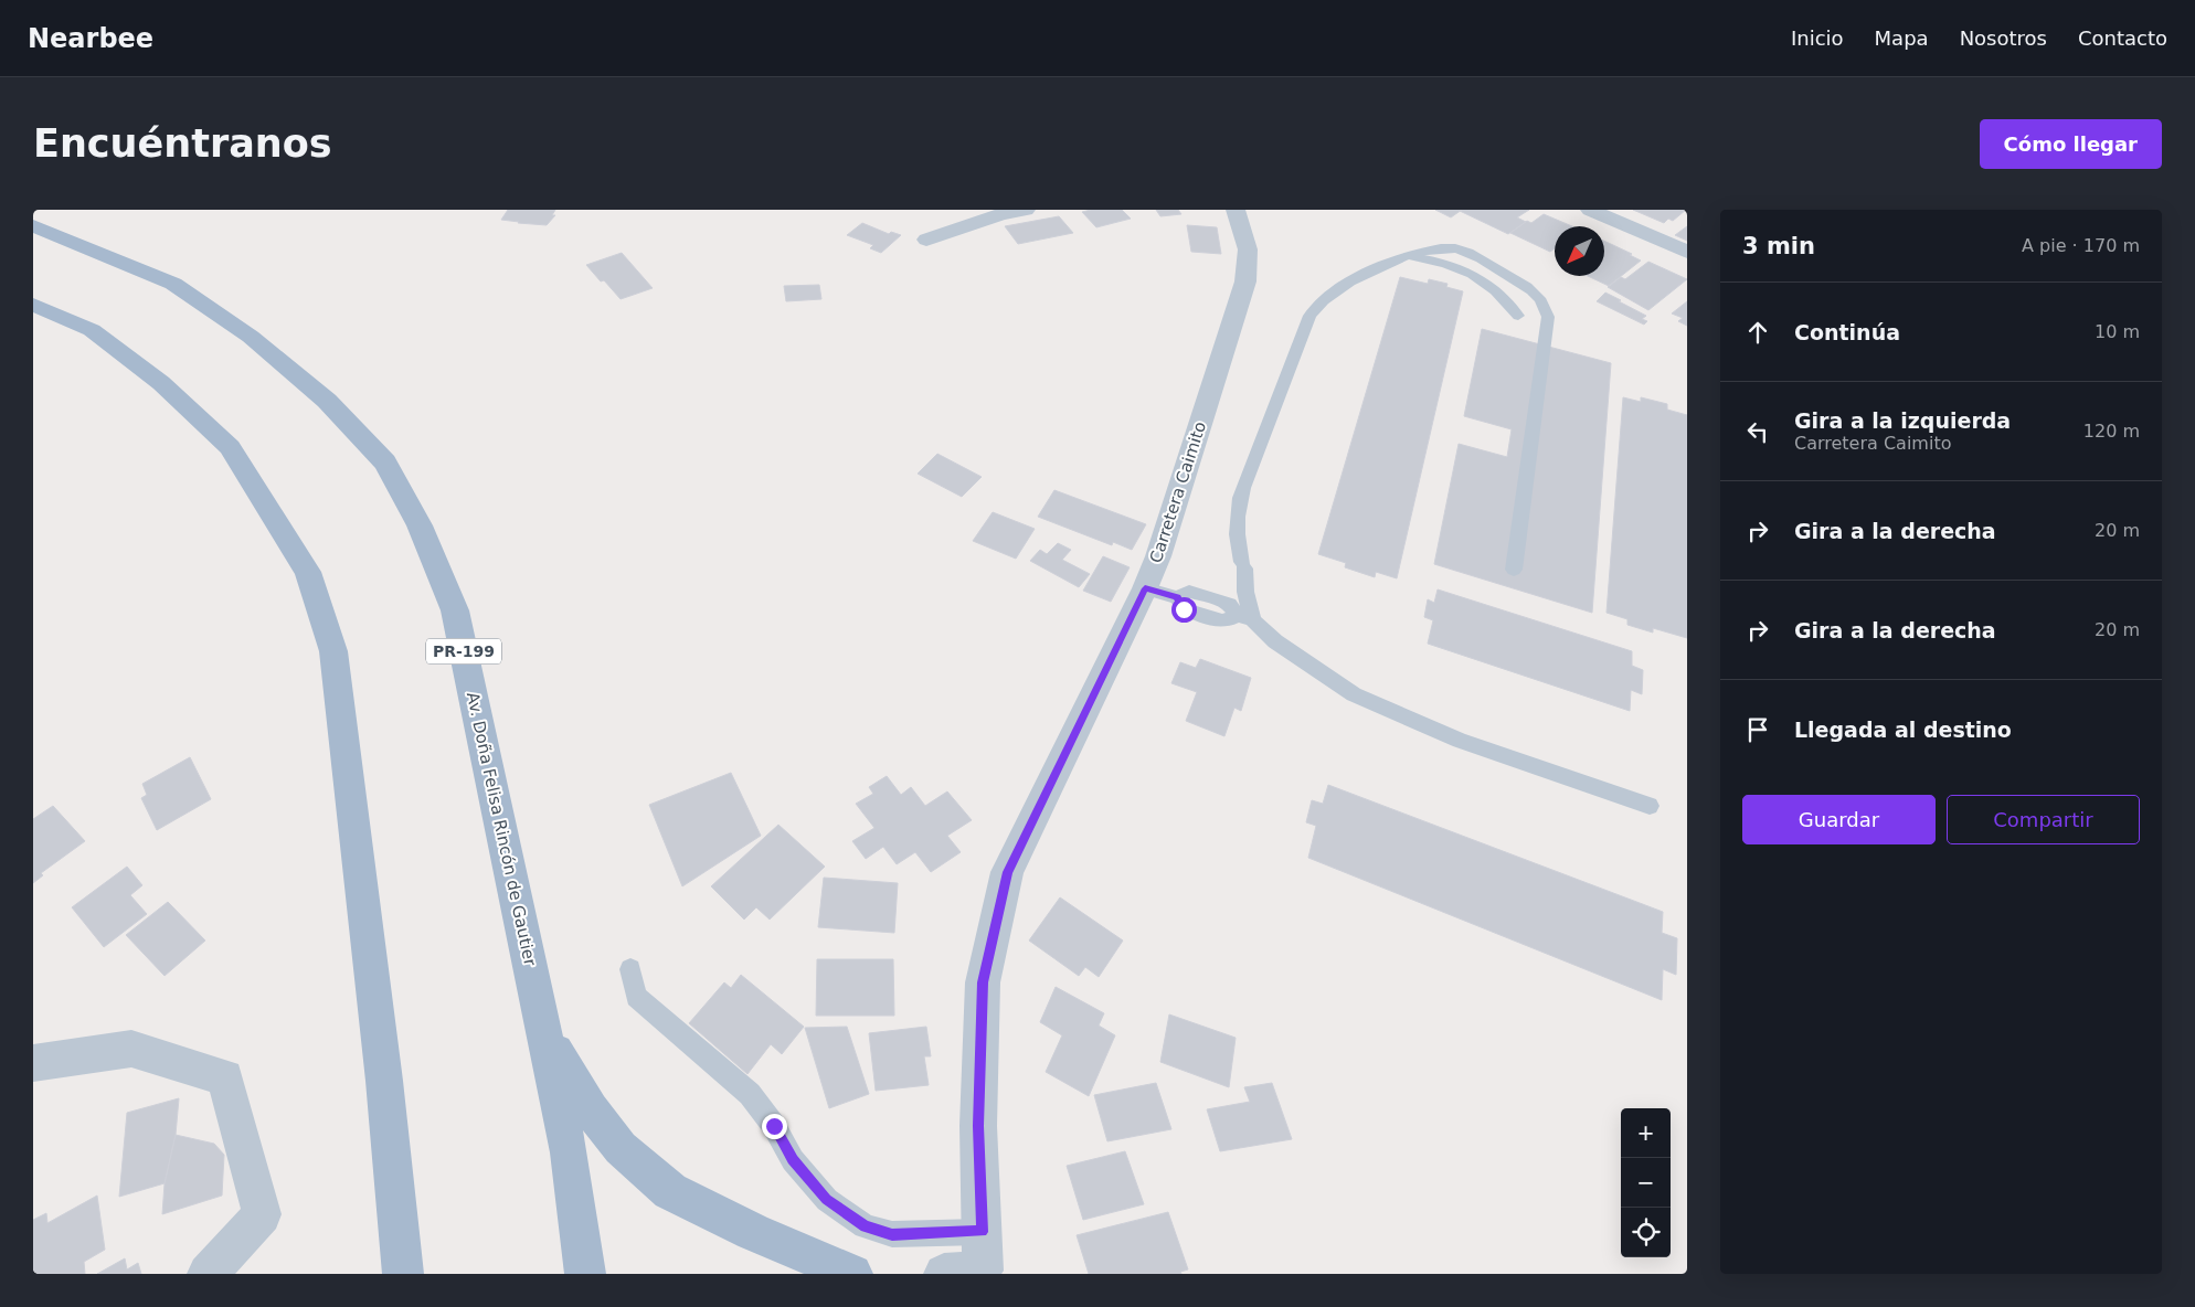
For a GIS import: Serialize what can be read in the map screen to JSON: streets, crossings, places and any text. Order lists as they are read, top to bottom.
{
  "streets": {
    "main road": ["PR-199", "Av. Doña Felisa Rincón de Gautier"],
    "street": ["Carretera Caimito"]
  },
  "north": "bottom left",
  "page": {
    "header": "Nearbee",
    "nav": [
      "Inicio",
      "Mapa",
      "Nosotros",
      "Contacto"
    ],
    "buttons": [
      "Cómo llegar",
      ["Guardar", "Compartir"]
    ],
    "title": "Encuéntranos",
    "heading": ["3 min", "A pie · 170 m"],
    "list": [
      ["Continúa", "10 m"],
      ["Gira a la izquierda", "Carretera Caimito", "120 m"],
      ["Gira a la derecha", "20 m"],
      ["Gira a la derecha", "20 m"],
      "Llegada al destino"
    ],
    "map_buttons": ["+", "−"]
  }
}
